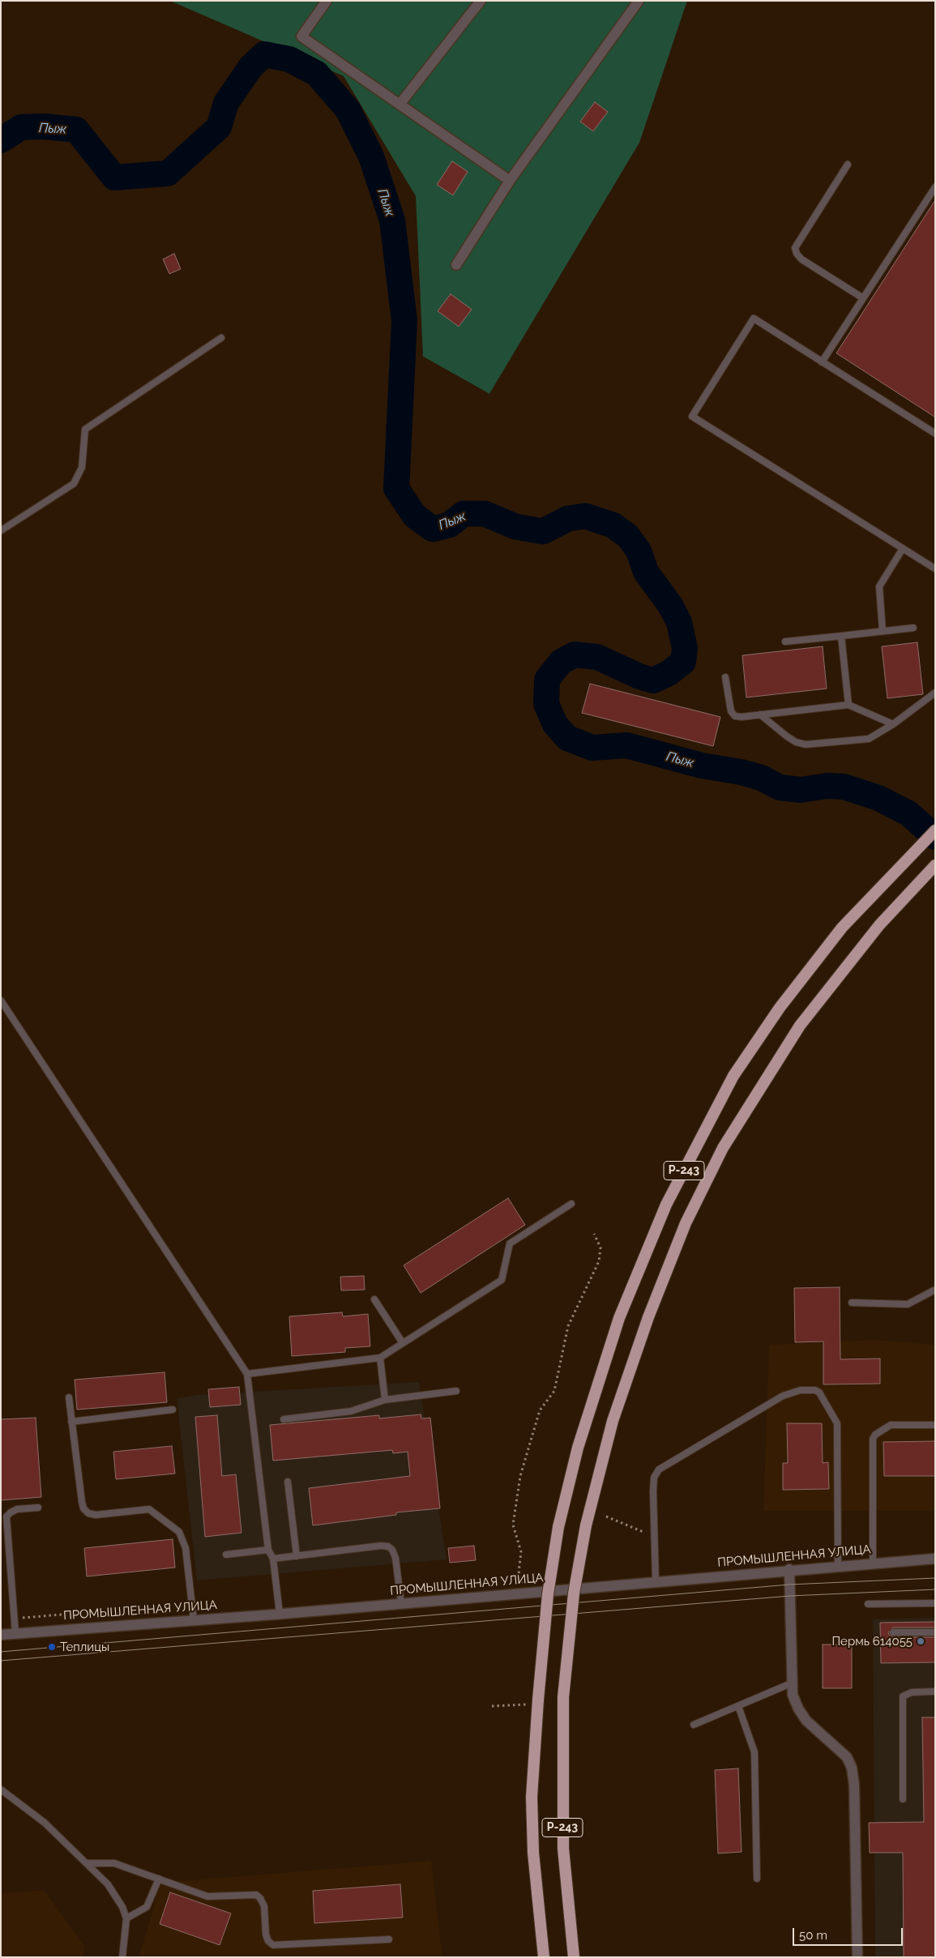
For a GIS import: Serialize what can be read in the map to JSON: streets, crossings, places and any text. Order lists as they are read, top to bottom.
{
  "streets": {
    "highway": ["Р-243"],
    "street": ["ПРОМЫШЛЕННАЯ УЛИЦА"]
  },
  "water": ["Пыж"],
  "places": ["Пермь 614055", "Теплицы"],
  "scale_bar": "50 m"
}
